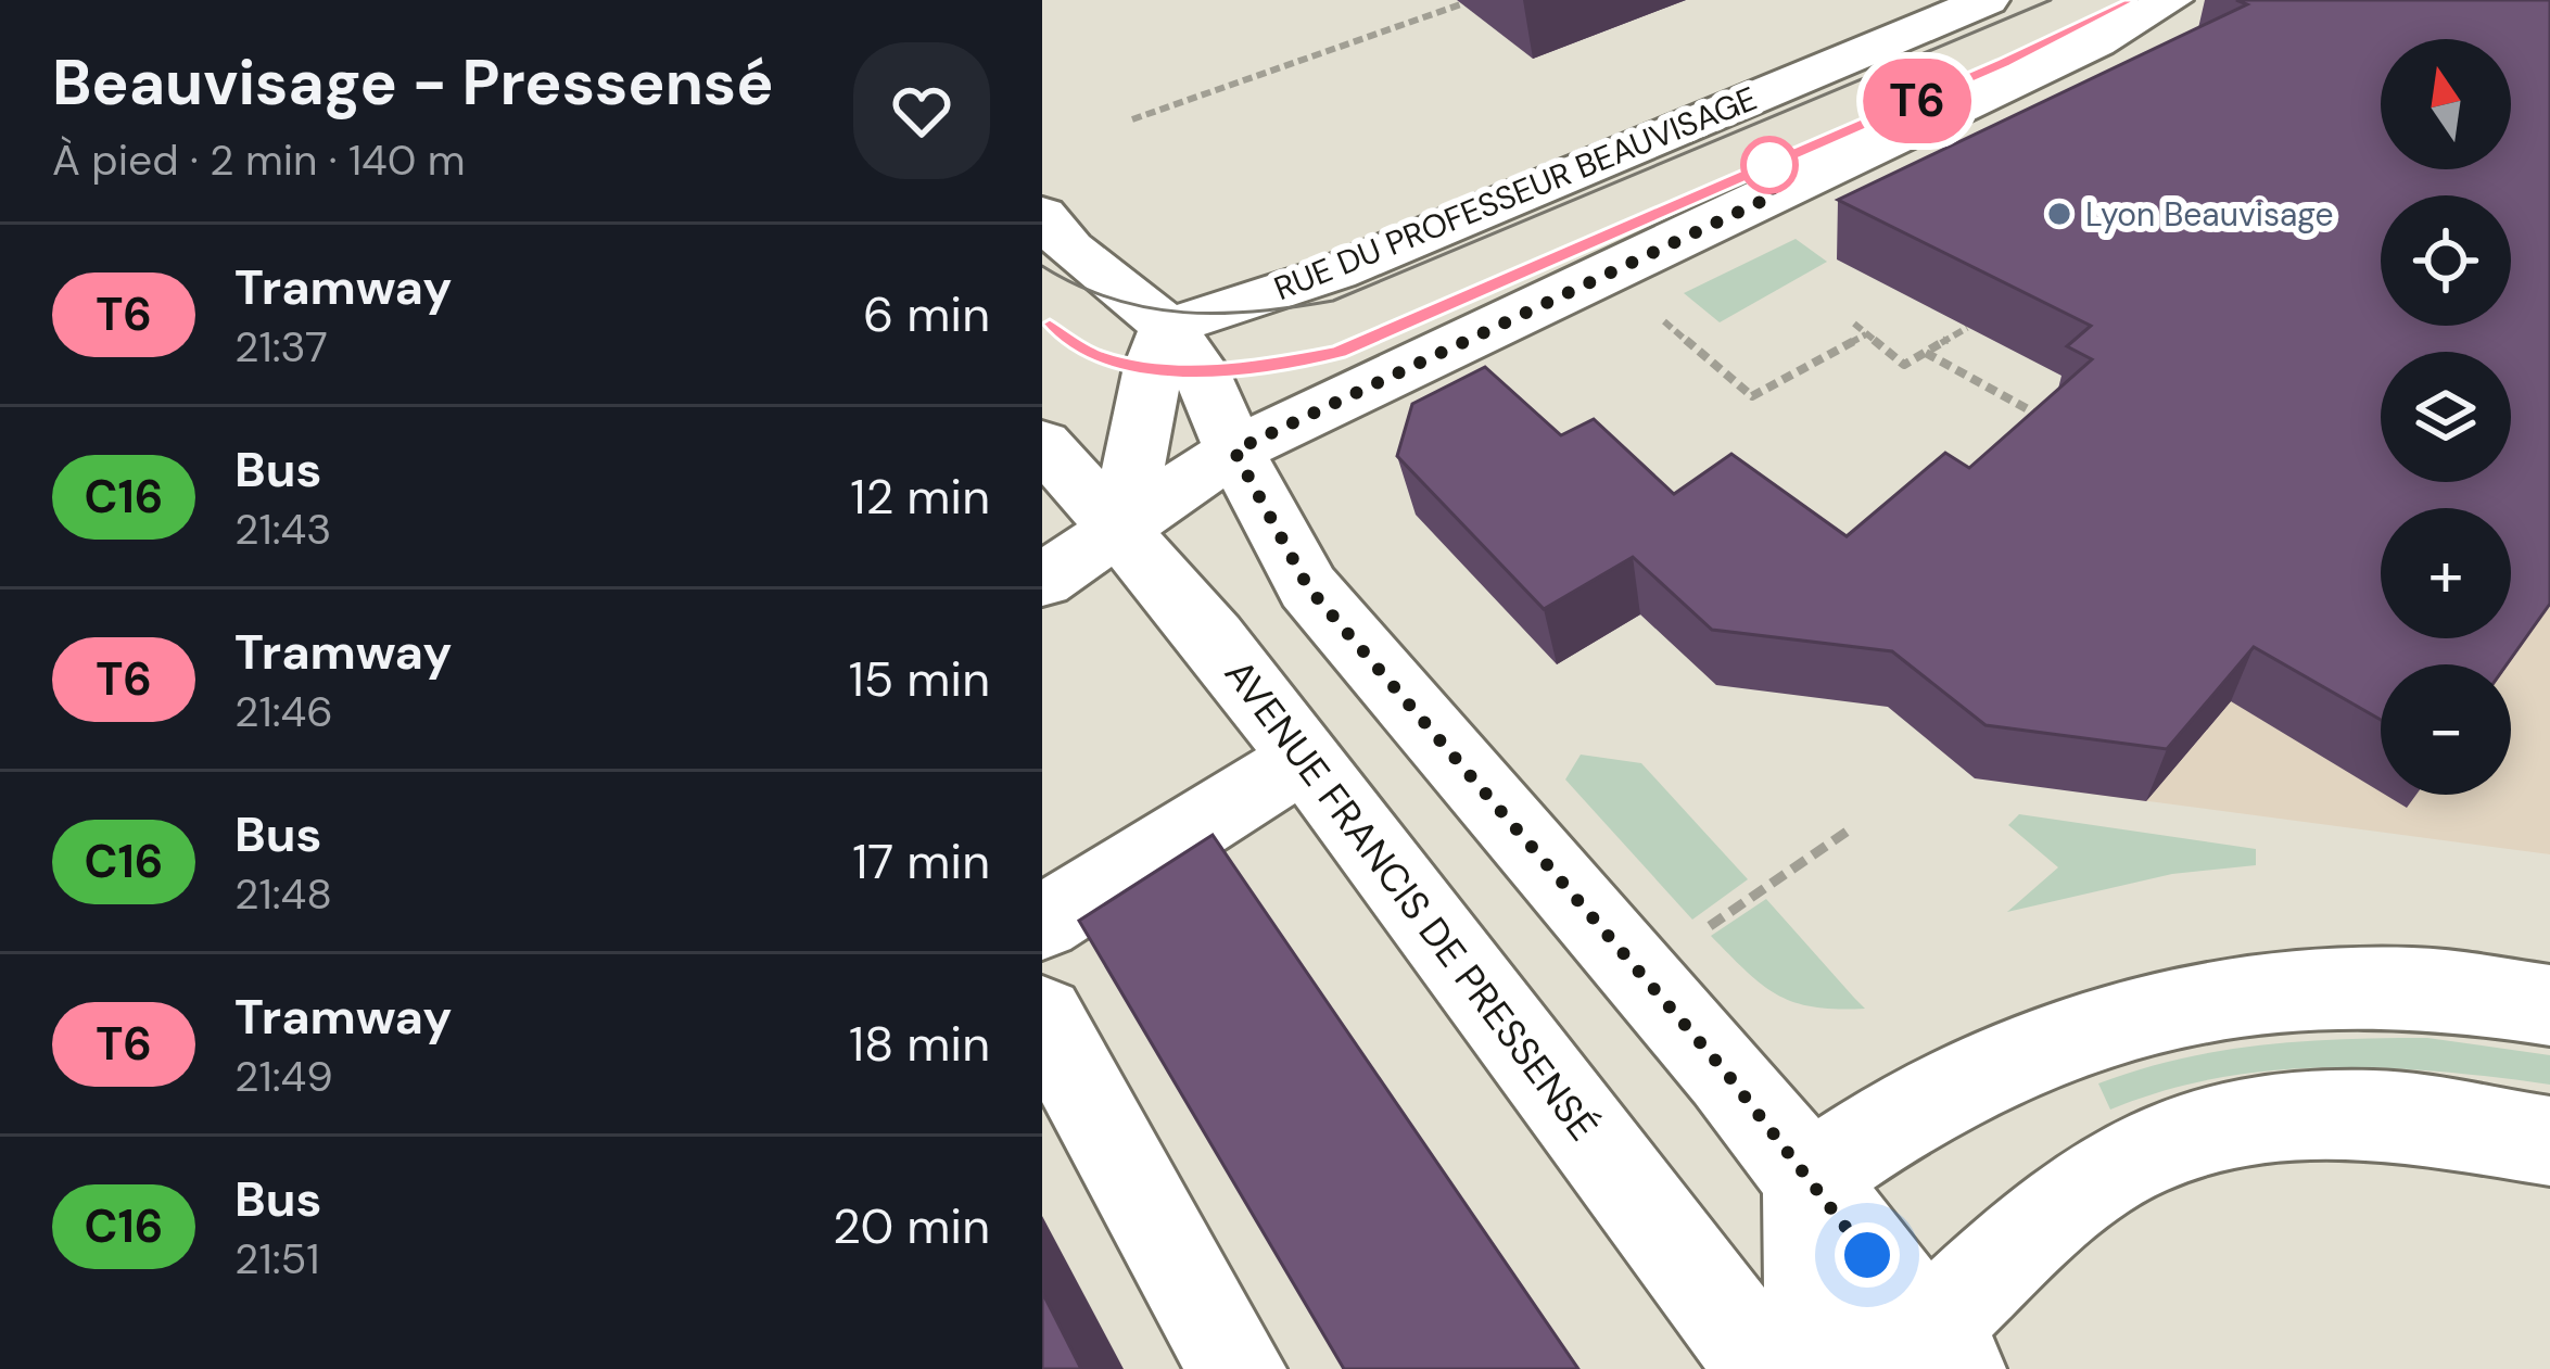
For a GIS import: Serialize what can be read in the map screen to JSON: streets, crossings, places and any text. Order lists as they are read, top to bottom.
{
  "streets": {
    "street": ["RUE DU PROFESSEUR BEAUVISAGE", "AVENUE FRANCIS DE PRESSENSÉ"]
  },
  "places": ["Lyon Beauvisage"],
  "lines": ["tram line T6"],
  "north": "top",
  "page": {
    "heading": ["Beauvisage - Pressensé", "À pied · 2 min · 140 m"],
    "on_map": "T6",
    "map_buttons": ["+", "−"],
    "list": [
      {
        "mark": "T6",
        "name": "Tramway",
        "note": "21:37",
        "value": "6 min"
      },
      {
        "mark": "C16",
        "name": "Bus",
        "note": "21:43",
        "value": "12 min"
      },
      {
        "mark": "T6",
        "name": "Tramway",
        "note": "21:46",
        "value": "15 min"
      },
      {
        "mark": "C16",
        "name": "Bus",
        "note": "21:48",
        "value": "17 min"
      },
      {
        "mark": "T6",
        "name": "Tramway",
        "note": "21:49",
        "value": "18 min"
      },
      {
        "mark": "C16",
        "name": "Bus",
        "note": "21:51",
        "value": "20 min"
      }
    ]
  }
}
